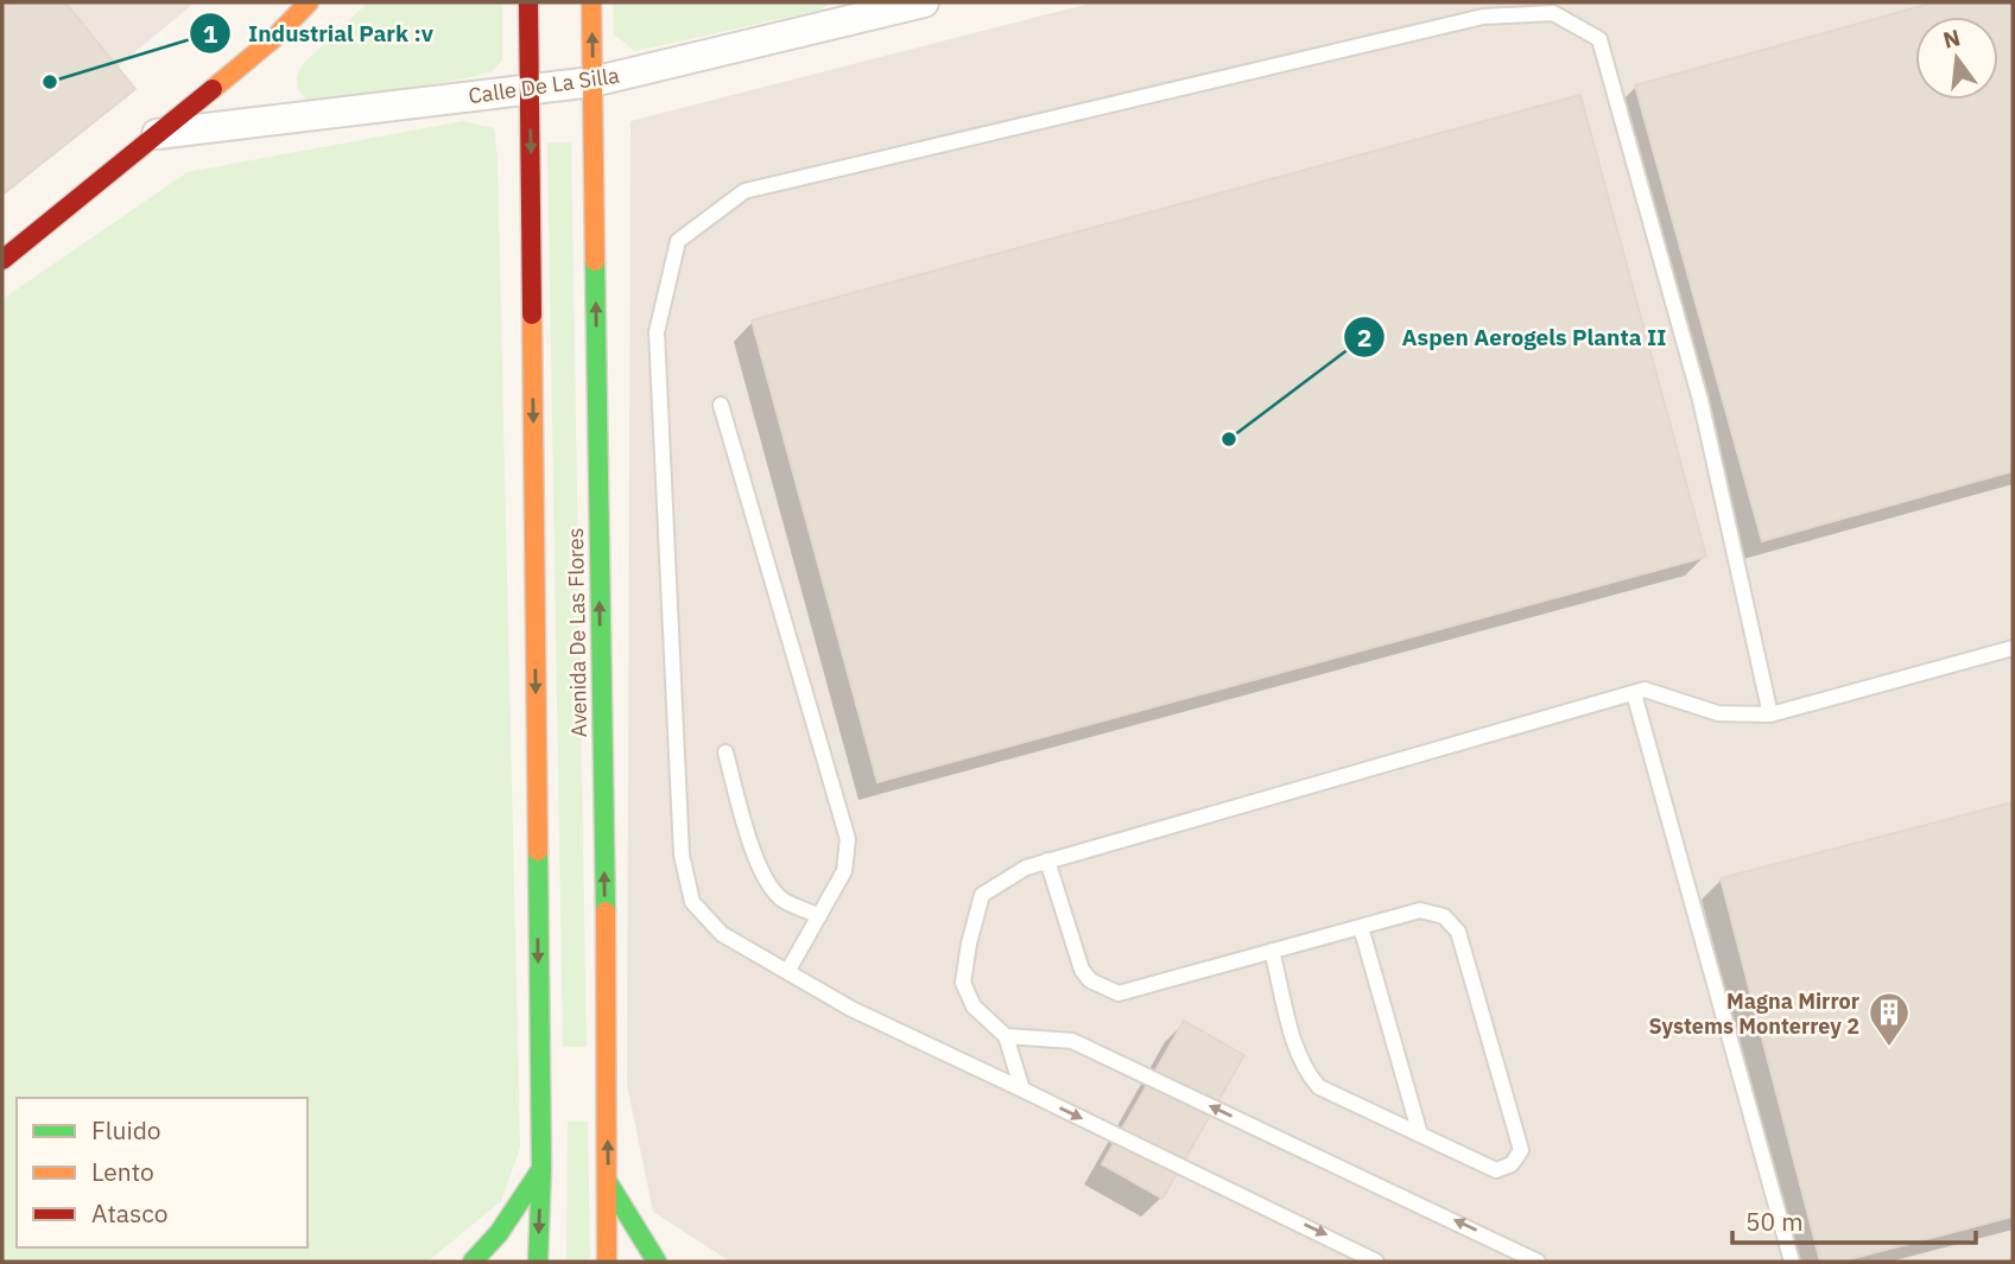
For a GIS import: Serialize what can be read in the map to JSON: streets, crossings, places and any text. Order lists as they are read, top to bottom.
{
  "streets": {
    "street": ["Calle De La Silla", "Avenida De Las Flores"]
  },
  "crossings": [
    ["Calle De La Silla", "Avenida De Las Flores"]
  ],
  "places": {
    "other": ["Industrial Park :v", "Aspen Aerogels Planta II"],
    "building": ["Magna Mirror Systems Monterrey 2"]
  },
  "legend": ["Fluido", "Lento", "Atasco"],
  "scale_bar": "50 m",
  "north": "top"
}
